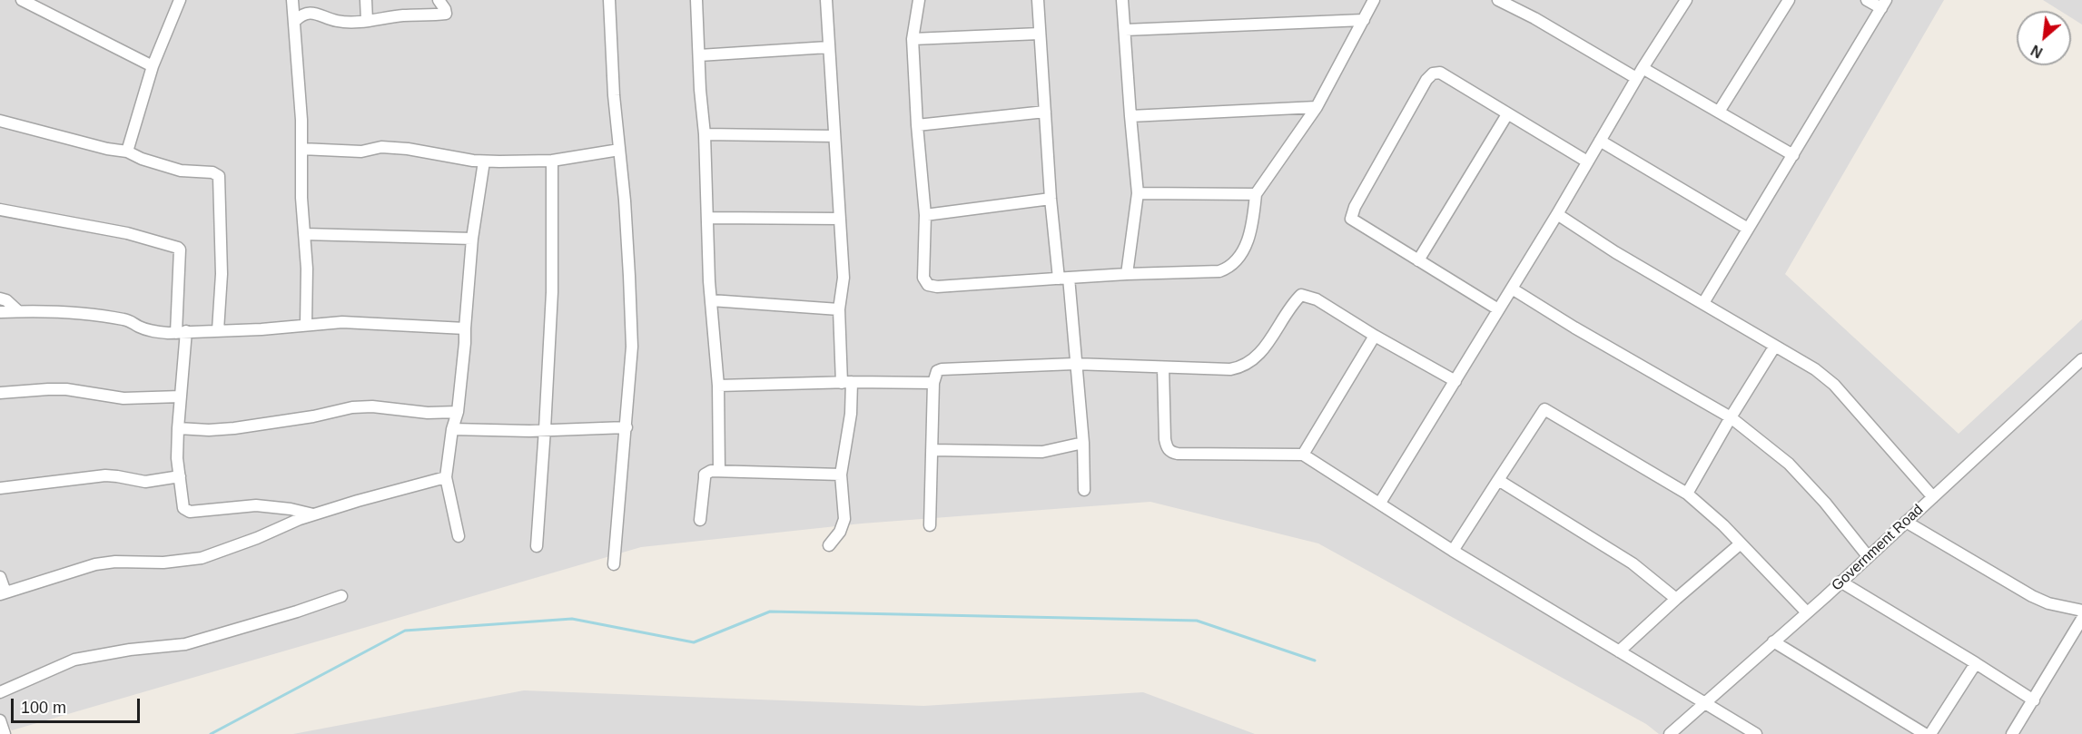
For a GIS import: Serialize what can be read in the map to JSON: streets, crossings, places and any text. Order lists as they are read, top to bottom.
{
  "streets": {
    "street": ["Government Road"]
  },
  "scale_bar": "100 m",
  "north": "bottom left"
}
